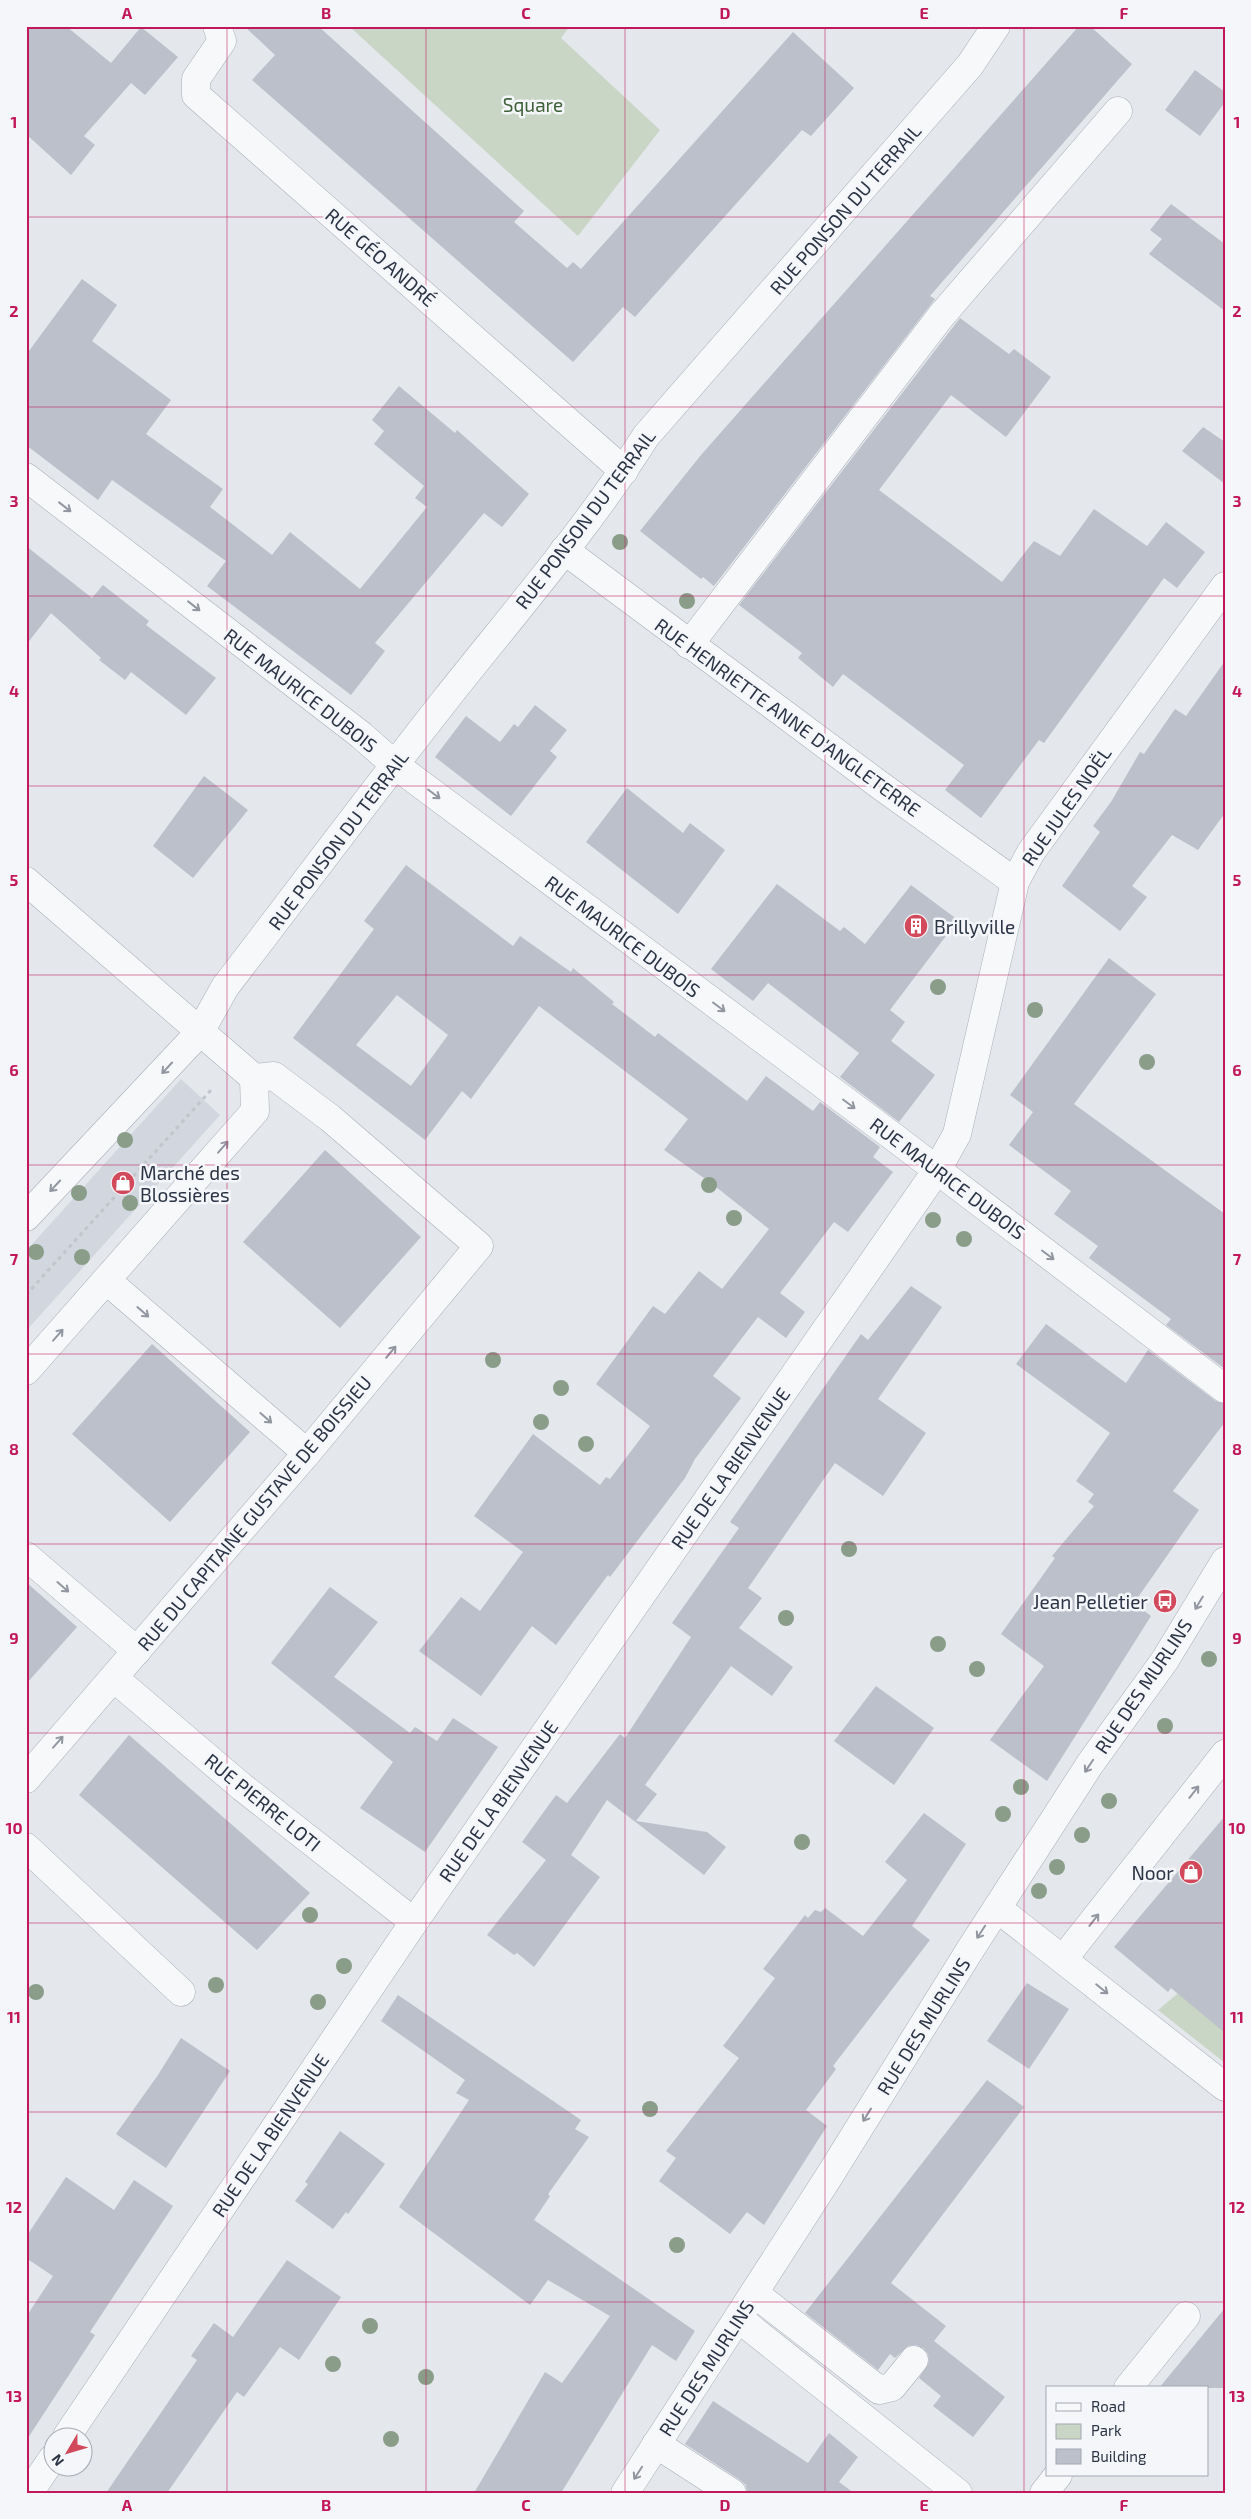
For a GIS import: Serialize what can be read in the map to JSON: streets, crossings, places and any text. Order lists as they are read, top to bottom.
{
  "streets": {
    "street": [
      "RUE PONSON DU TERRAIL",
      "RUE GÉO ANDRÉ",
      "RUE MAURICE DUBOIS",
      "RUE HENRIETTE ANNE D'ANGLETERRE",
      "RUE JULES NOËL",
      "RUE DE LA BIENVENUE",
      "RUE DU CAPITAINE GUSTAVE DE BOISSIEU",
      "RUE DES MURLINS",
      "RUE PIERRE LOTI"
    ]
  },
  "crossings": [
    ["RUE PONSON DU TERRAIL", "RUE GÉO ANDRÉ"],
    ["RUE PONSON DU TERRAIL", "RUE MAURICE DUBOIS"],
    ["RUE PONSON DU TERRAIL", "RUE HENRIETTE ANNE D'ANGLETERRE"],
    ["RUE MAURICE DUBOIS", "RUE JULES NOËL"],
    ["RUE MAURICE DUBOIS", "RUE DE LA BIENVENUE"],
    ["RUE HENRIETTE ANNE D'ANGLETERRE", "RUE JULES NOËL"],
    ["RUE JULES NOËL", "RUE DE LA BIENVENUE"],
    ["RUE DE LA BIENVENUE", "RUE PIERRE LOTI"],
    ["RUE DU CAPITAINE GUSTAVE DE BOISSIEU", "RUE PIERRE LOTI"]
  ],
  "one_way": ["RUE MAURICE DUBOIS", "RUE DES MURLINS"],
  "parks": ["Square"],
  "places": {
    "building": ["Brillyville"],
    "shop": ["Marché des Blossières", "Noor"],
    "bus stop": ["Jean Pelletier"]
  },
  "legend": ["Road", "Park", "Building"],
  "north": "bottom left",
  "grid": {
    "columns": [
      "A",
      "B",
      "C",
      "D",
      "E",
      "F"
    ],
    "rows": [
      "1",
      "2",
      "3",
      "4",
      "5",
      "6",
      "7",
      "8",
      "9",
      "10",
      "11",
      "12",
      "13"
    ]
  }
}
